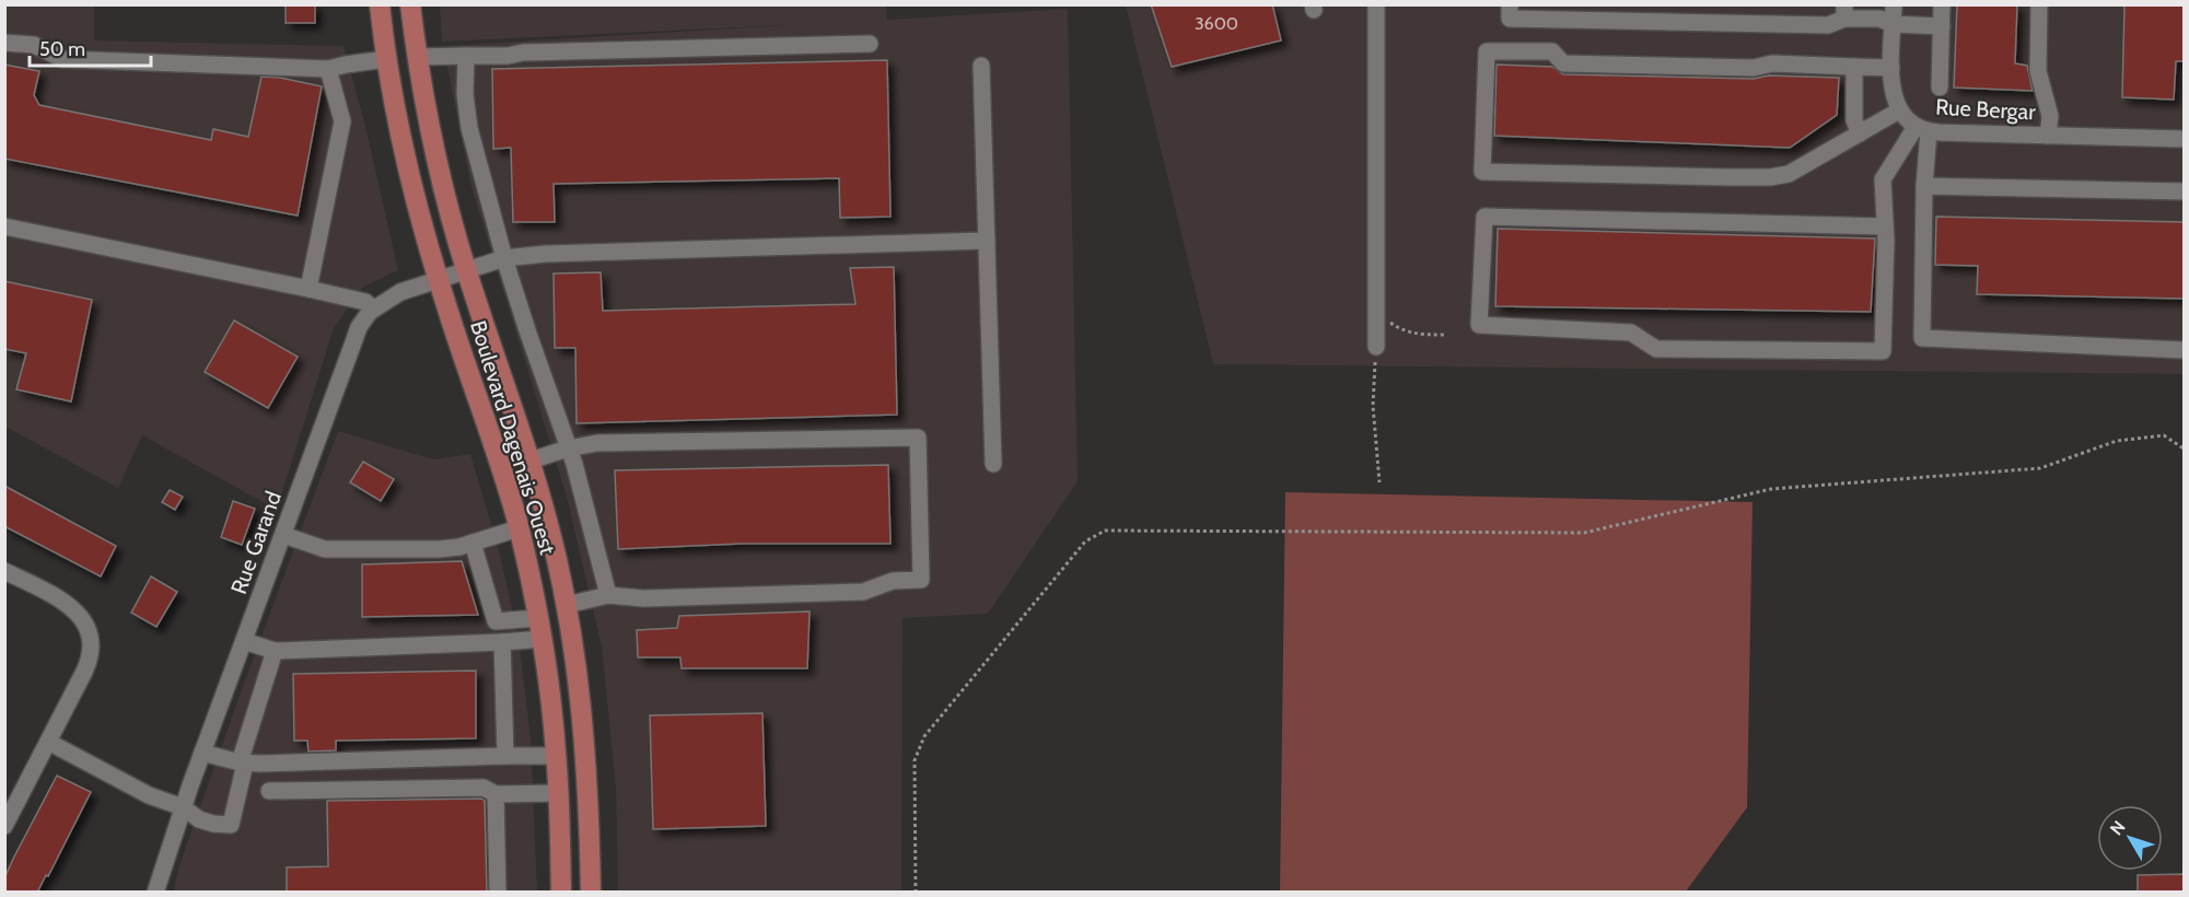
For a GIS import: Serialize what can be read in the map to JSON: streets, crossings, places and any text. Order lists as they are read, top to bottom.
{
  "streets": {
    "main road": ["Boulevard Dagenais Ouest"],
    "street": ["Rue Bergar", "Rue Garand"]
  },
  "crossings": [
    ["Boulevard Dagenais Ouest", "Rue Garand"]
  ],
  "house_numbers": ["3600"],
  "scale_bar": "50 m",
  "north": "top left"
}
